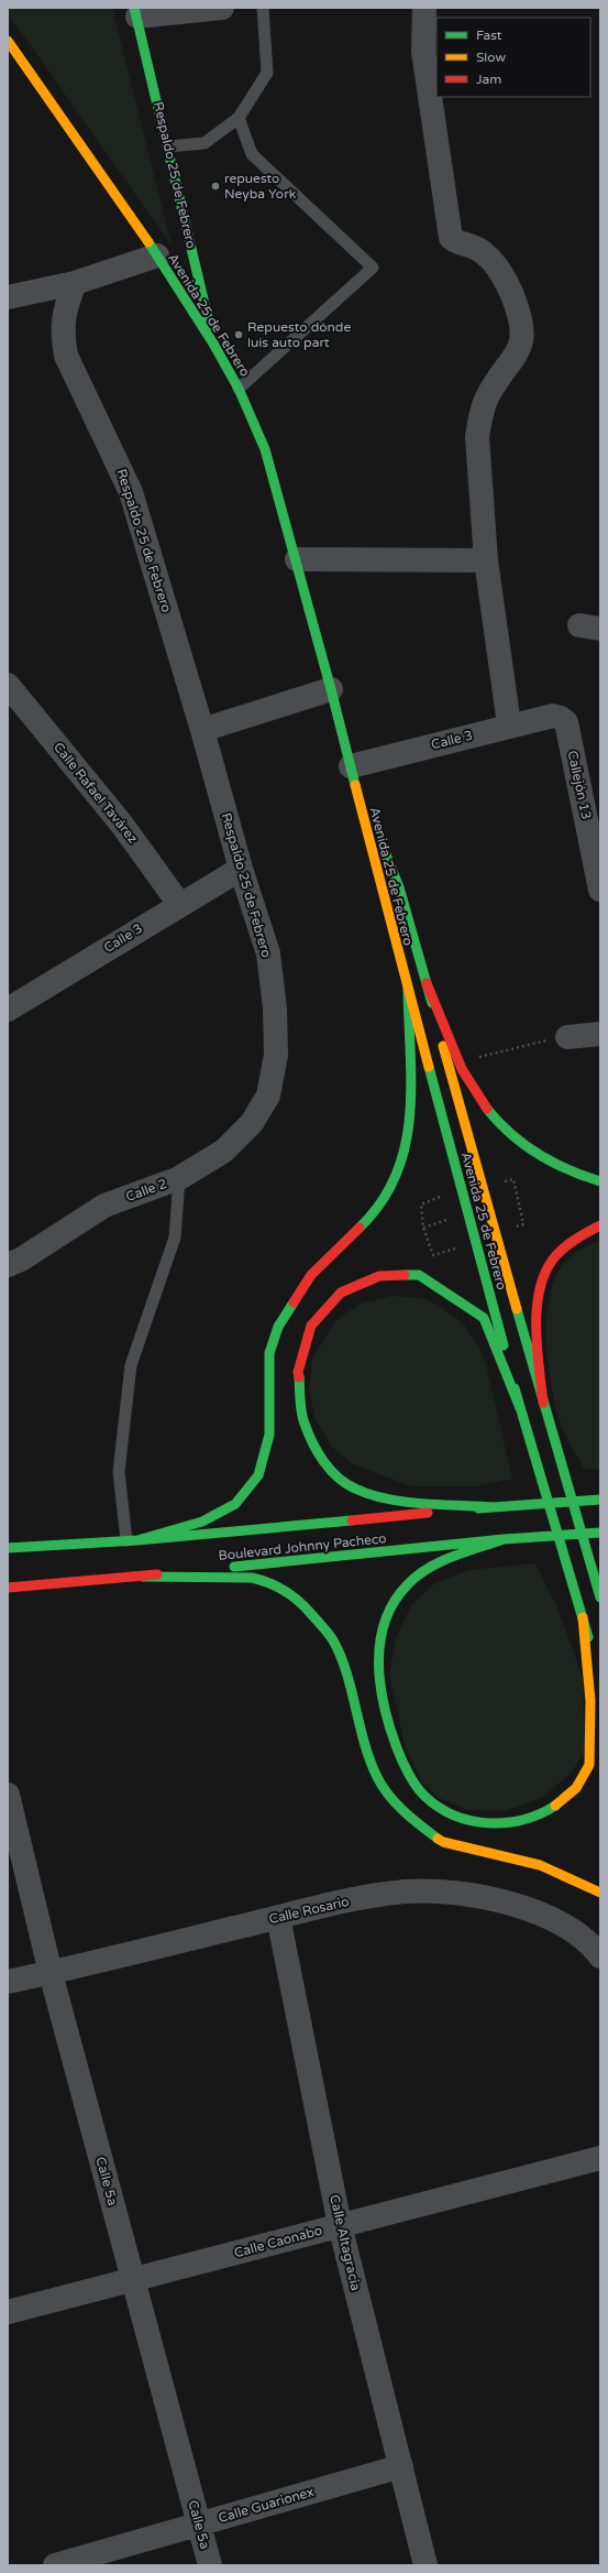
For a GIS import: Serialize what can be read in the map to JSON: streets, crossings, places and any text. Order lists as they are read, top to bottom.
{
  "streets": {
    "main road": ["Respaldo 25 de Febrero", "Avenida 25 de Febrero", "Boulevard Johnny Pacheco"],
    "street": [
      "Calle 3",
      "Callejón 13",
      "Calle Rafael Tavárez",
      "Calle 2",
      "Calle Rosario",
      "Calle 5a",
      "Calle Caonabo",
      "Calle Altagracia",
      "Calle Guarionex"
    ]
  },
  "crossings": [
    ["Respaldo 25 de Febrero", "Avenida 25 de Febrero"],
    ["Respaldo 25 de Febrero", "Calle 3"],
    ["Respaldo 25 de Febrero", "Calle 2"],
    ["Avenida 25 de Febrero", "Calle 3"],
    ["Calle 3", "Callejón 13"],
    ["Calle 3", "Calle Rafael Tavárez"],
    ["Calle Rosario", "Calle 5a"],
    ["Calle Rosario", "Calle Altagracia"],
    ["Calle 5a", "Calle Caonabo"],
    ["Calle 5a", "Calle Guarionex"],
    ["Calle Caonabo", "Calle Altagracia"],
    ["Calle Altagracia", "Calle Guarionex"]
  ],
  "places": ["repuesto Neyba York", "Repuesto dónde luis auto part"],
  "legend": ["Fast", "Slow", "Jam"]
}
